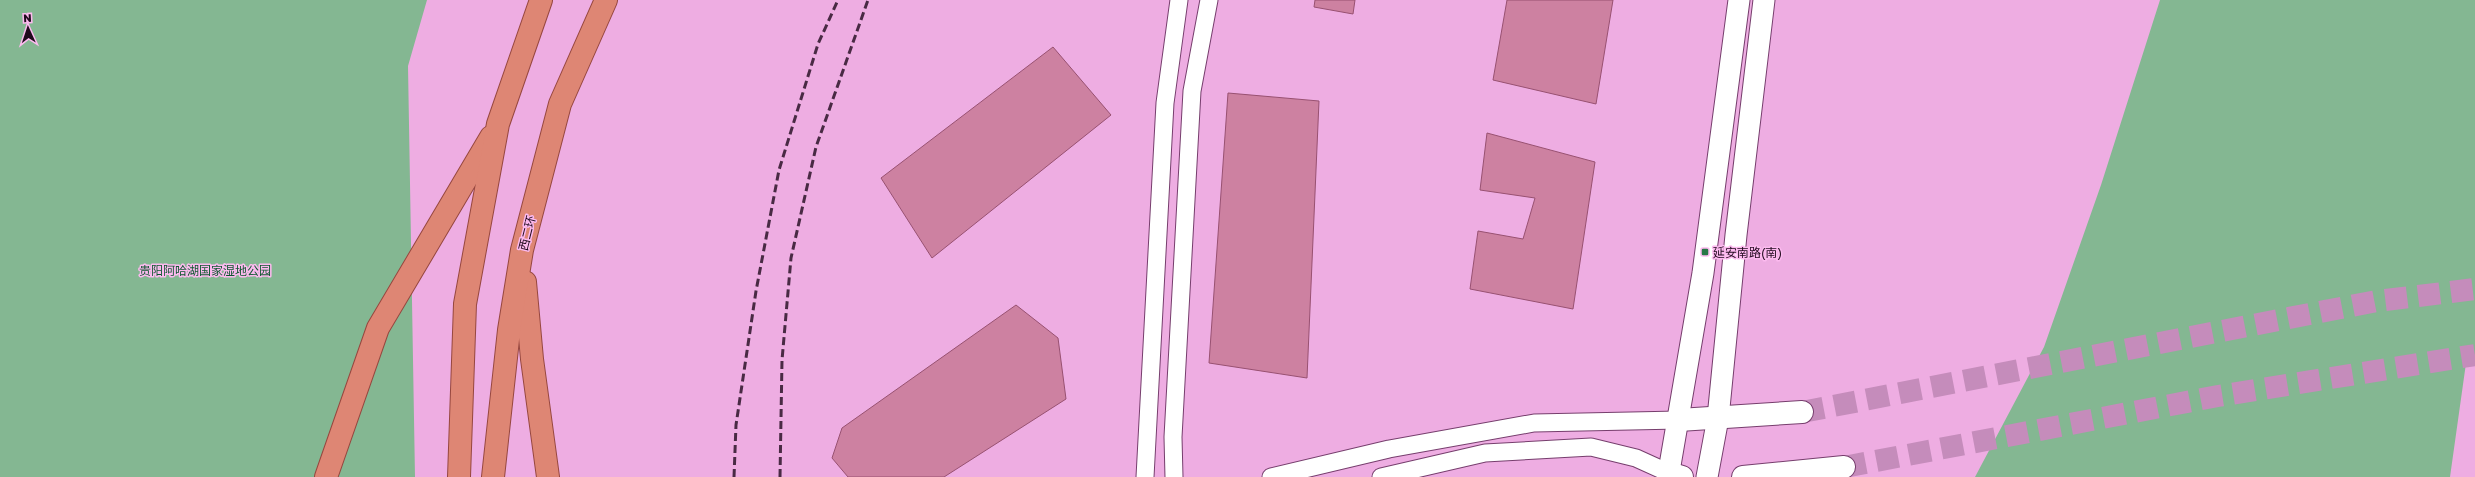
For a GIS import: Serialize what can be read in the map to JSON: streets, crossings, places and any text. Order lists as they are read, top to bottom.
{
  "streets": {
    "highway": ["西二环"]
  },
  "parks": ["贵阳阿哈湖国家湿地公园"],
  "places": {
    "transit": ["延安南路(南)"]
  },
  "north": "top"
}
